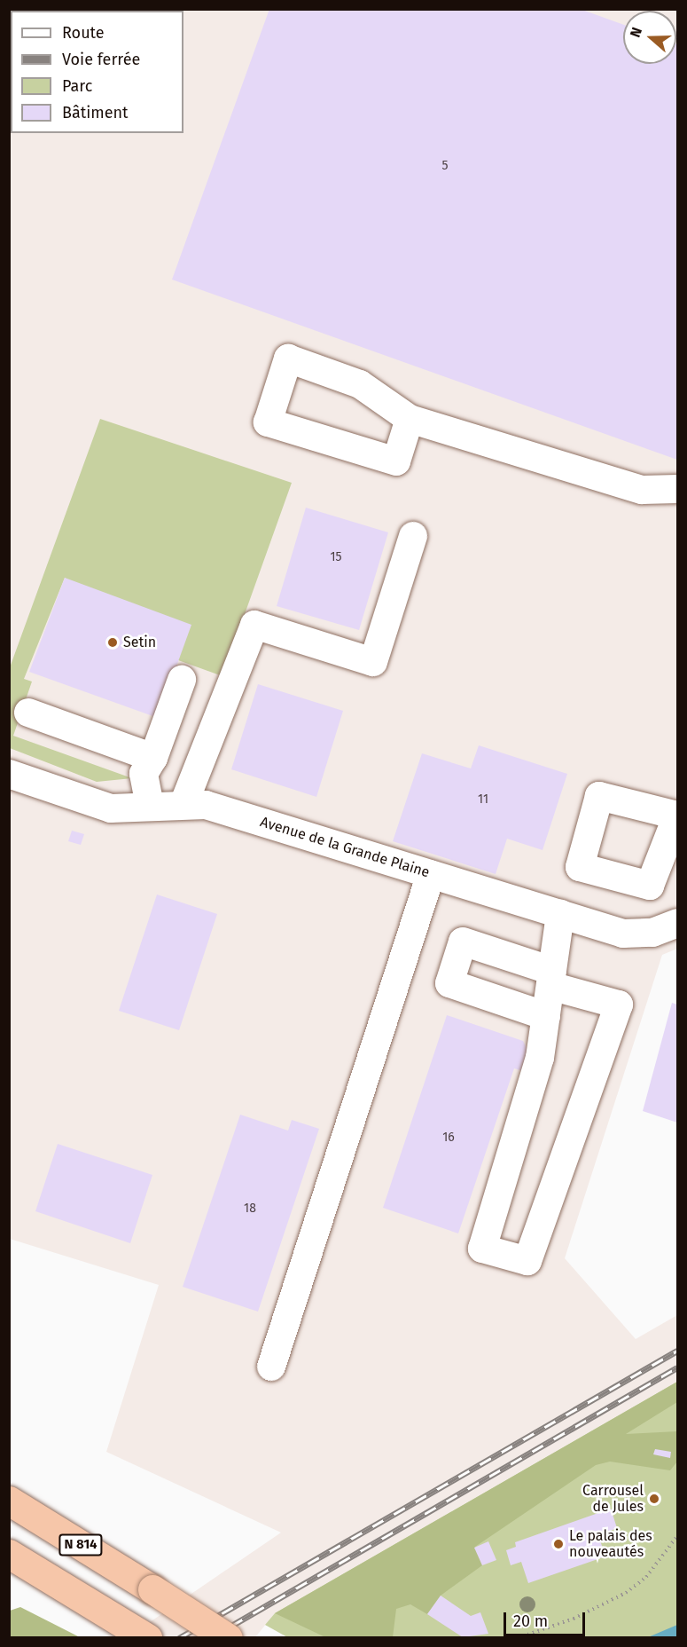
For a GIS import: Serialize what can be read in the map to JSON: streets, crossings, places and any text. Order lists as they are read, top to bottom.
{
  "streets": {
    "highway": ["N 814"],
    "street": ["Avenue de la Grande Plaine"]
  },
  "places": ["Setin", "Carrousel de Jules", "Le palais des nouveautés"],
  "house_numbers": [
    "5",
    "15",
    "11",
    "16",
    "18"
  ],
  "legend": [
    "Route",
    "Voie ferrée",
    "Parc",
    "Bâtiment"
  ],
  "scale_bar": "20 m",
  "north": "left"
}
